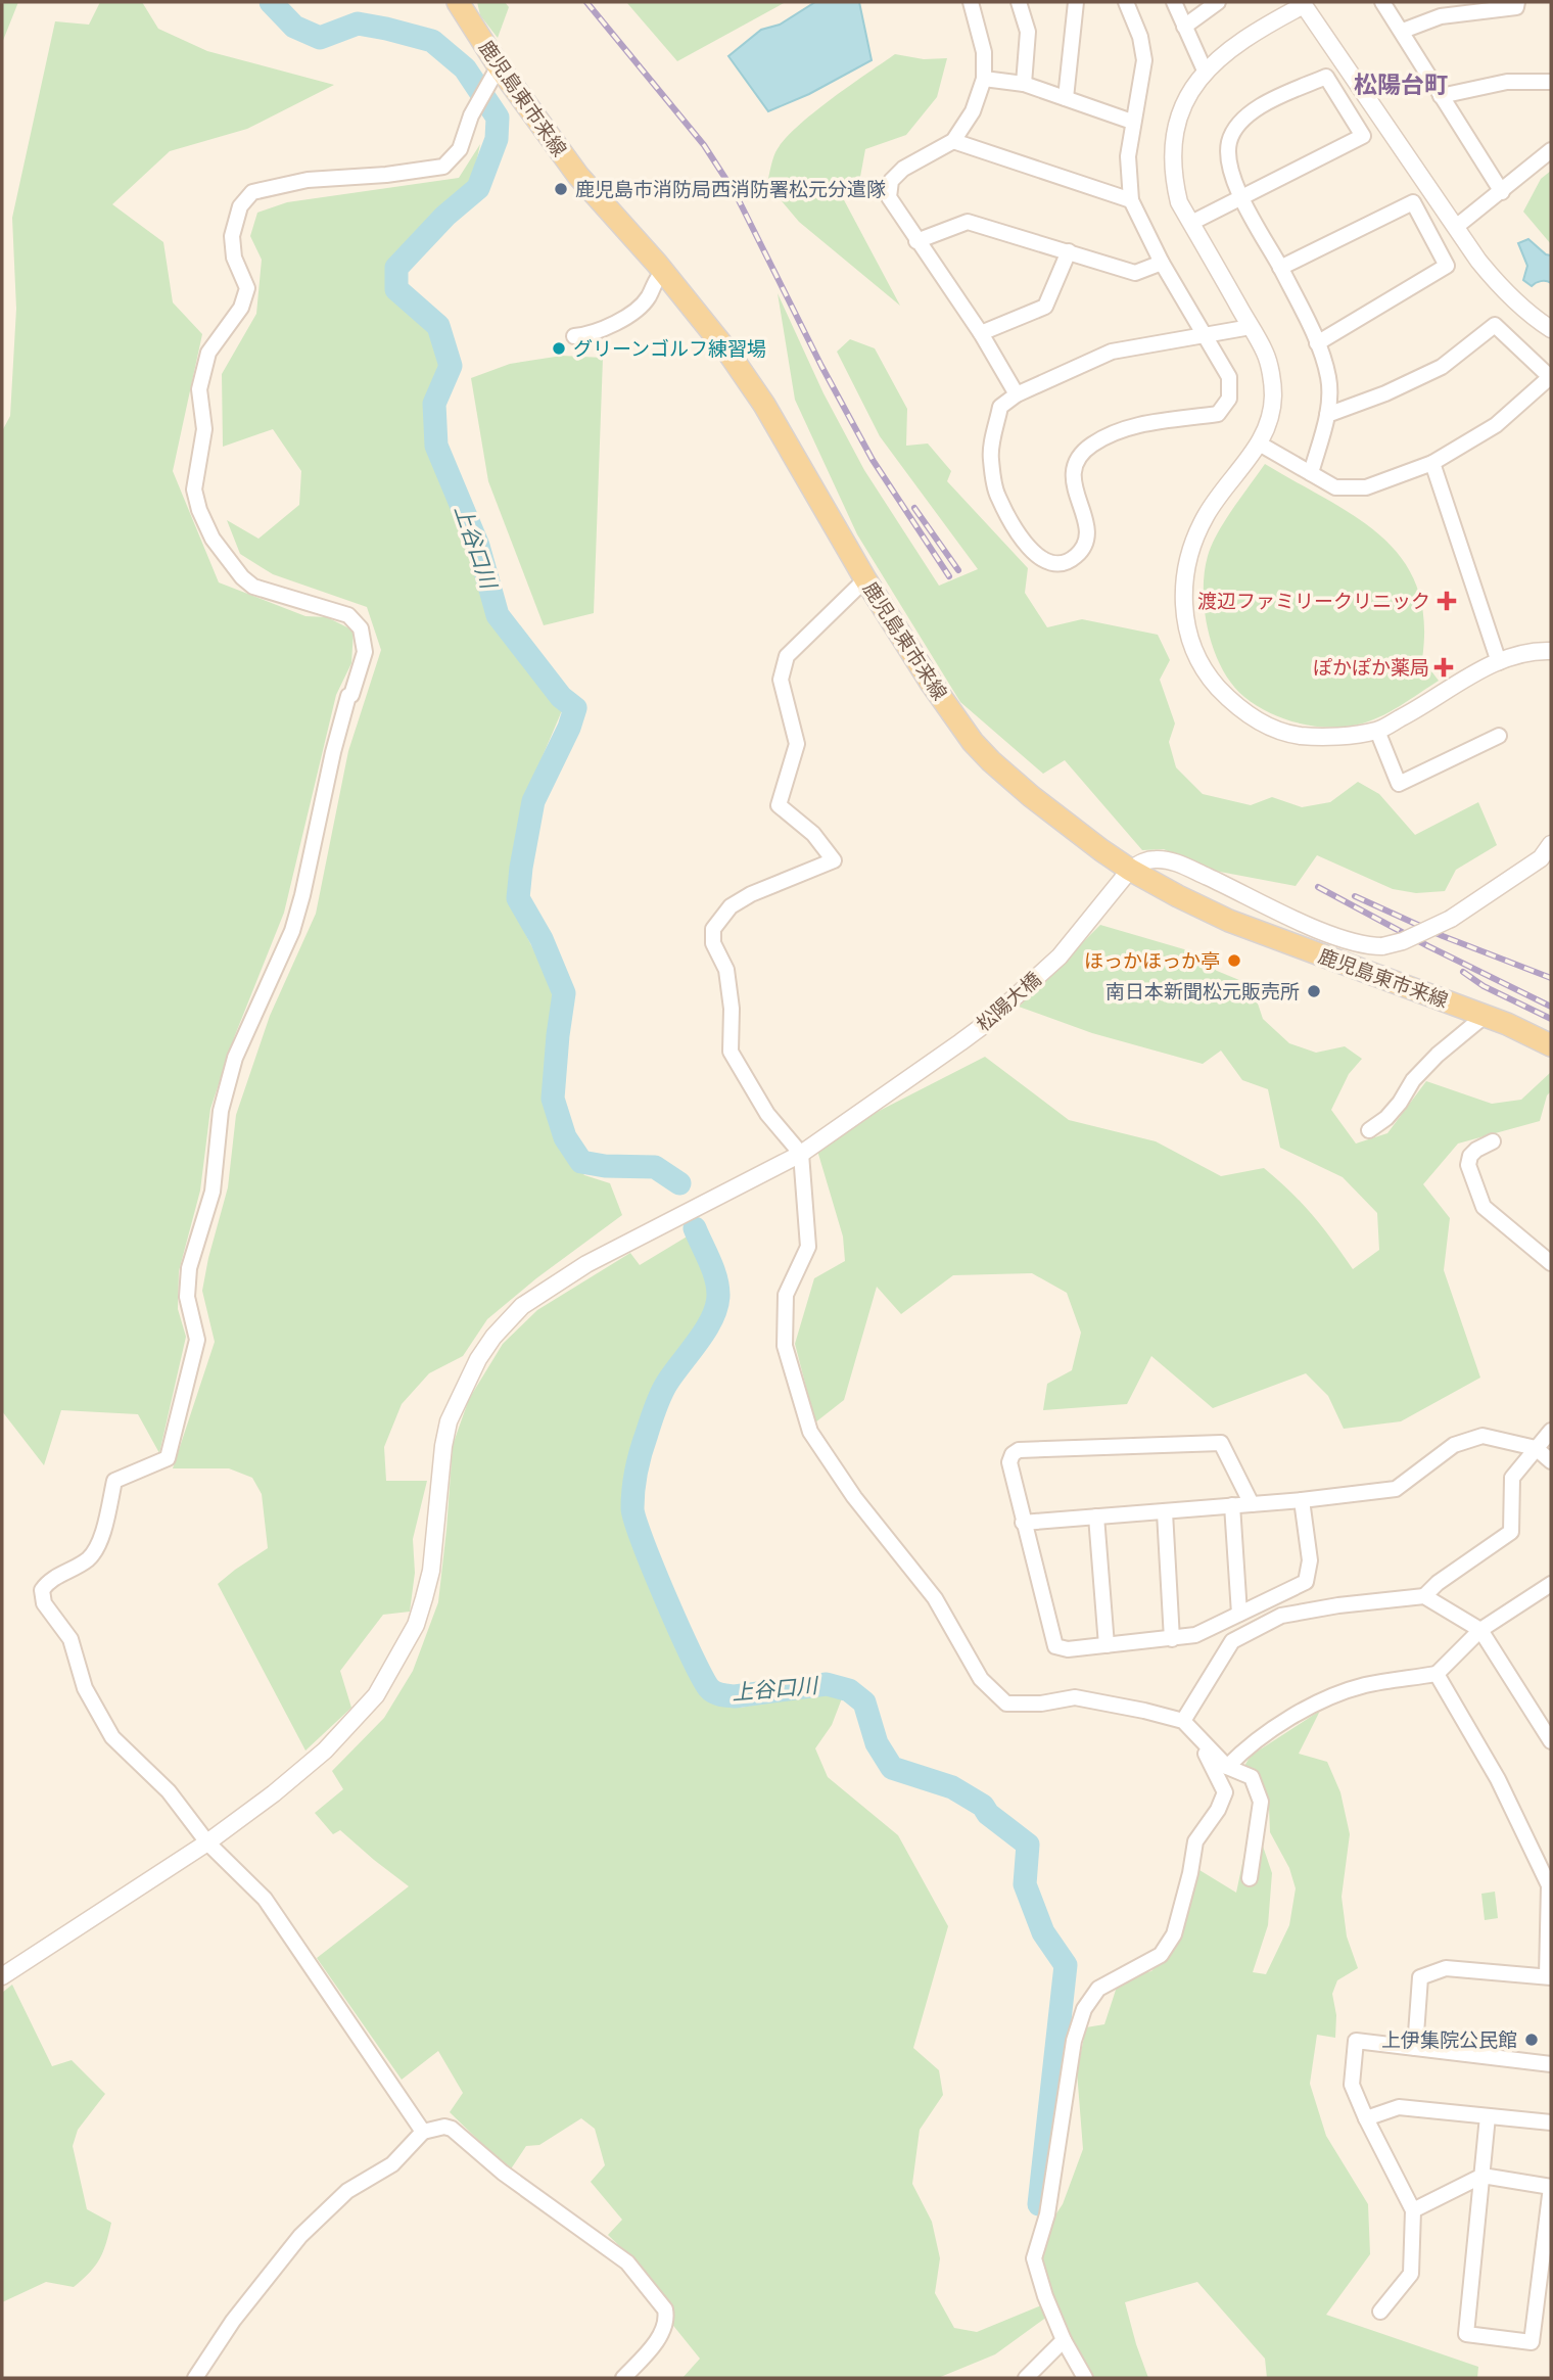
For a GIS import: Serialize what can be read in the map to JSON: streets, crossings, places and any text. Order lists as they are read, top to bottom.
{
  "streets": {
    "main road": ["鹿児島東市来線"],
    "street": ["松陽大橋"]
  },
  "crossings": [
    ["鹿児島東市来線", "松陽大橋"]
  ],
  "districts": ["松陽台町"],
  "water": ["上谷口川"],
  "places": {
    "other": [
      "鹿児島市消防局西消防署松元分遣隊",
      "グリーンゴルフ練習場",
      "ほっかほっか亭",
      "南日本新聞松元販売所",
      "上伊集院公民館"
    ],
    "health": ["渡辺ファミリークリニック", "ぽかぽか薬局"]
  }
}
